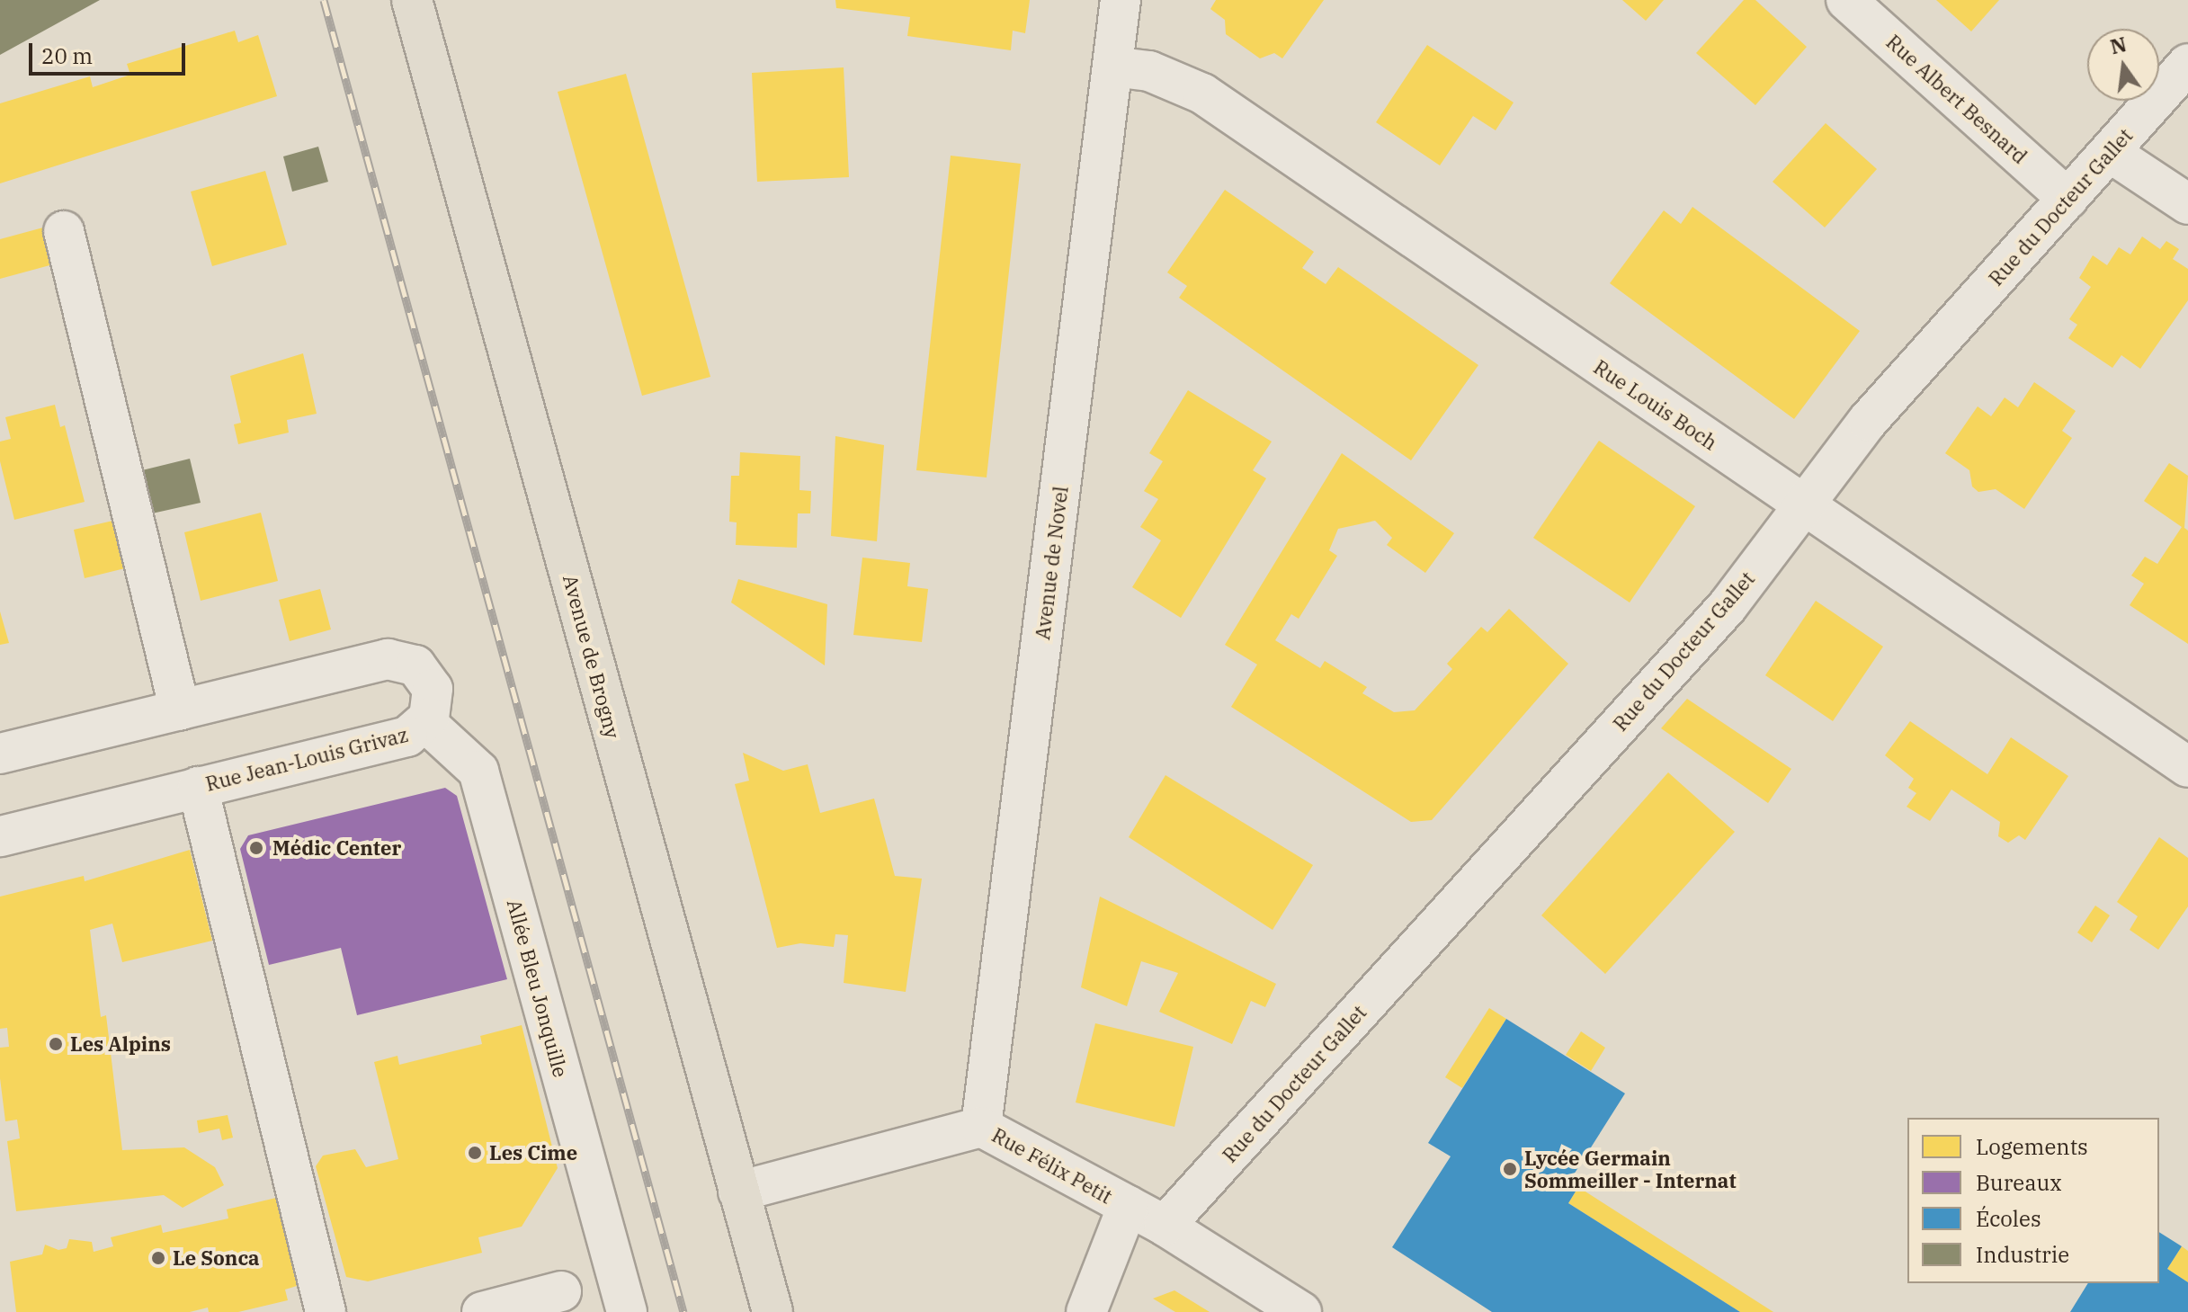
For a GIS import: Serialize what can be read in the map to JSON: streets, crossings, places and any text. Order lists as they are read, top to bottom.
{
  "streets": {
    "main road": ["Avenue de Brogny"],
    "street": [
      "Rue Albert Besnard",
      "Rue du Docteur Gallet",
      "Rue Louis Boch",
      "Avenue de Novel",
      "Rue Jean-Louis Grivaz",
      "Allée Bleu Jonquille",
      "Rue Félix Petit"
    ]
  },
  "crossings": [
    ["Rue Albert Besnard", "Rue du Docteur Gallet"],
    ["Rue du Docteur Gallet", "Rue Louis Boch"],
    ["Rue du Docteur Gallet", "Rue Félix Petit"],
    ["Rue Louis Boch", "Avenue de Novel"],
    ["Avenue de Novel", "Rue Félix Petit"],
    ["Avenue de Brogny", "Rue Félix Petit"],
    ["Rue Jean-Louis Grivaz", "Allée Bleu Jonquille"]
  ],
  "places": [
    "Médic Center",
    "Les Alpins",
    "Les Cime",
    "Lycée Germain Sommeiller - Internat",
    "Le Sonca"
  ],
  "legend": [
    "Logements",
    "Bureaux",
    "Écoles",
    "Industrie"
  ],
  "scale_bar": "20 m",
  "north": "top"
}
